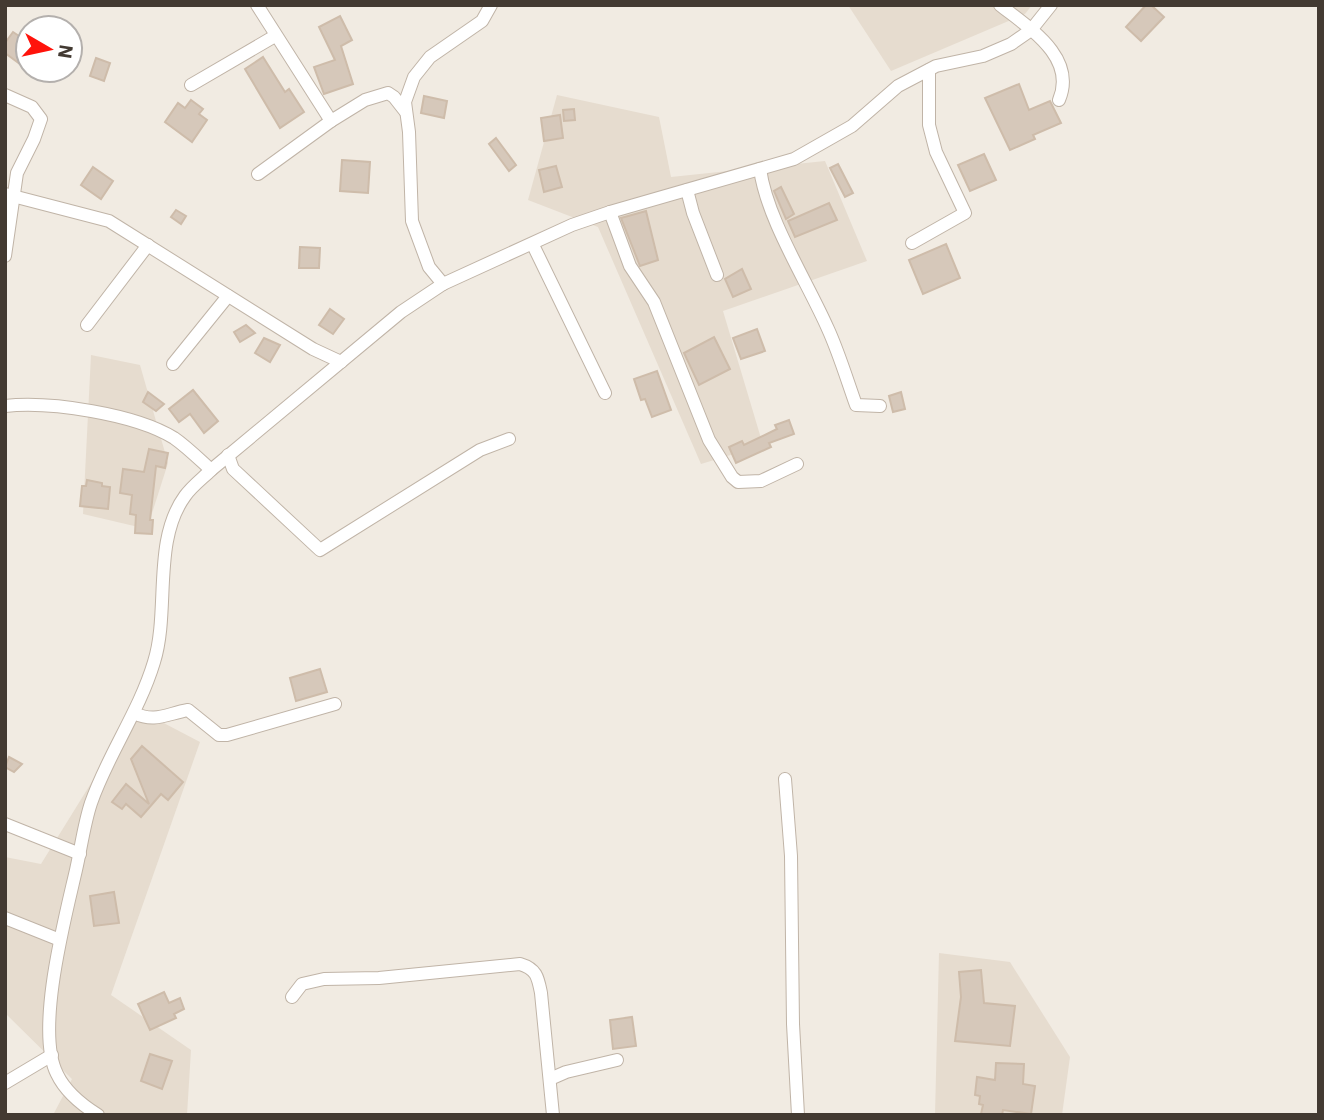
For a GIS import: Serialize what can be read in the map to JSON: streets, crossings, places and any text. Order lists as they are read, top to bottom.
{
  "north": "right"
}
